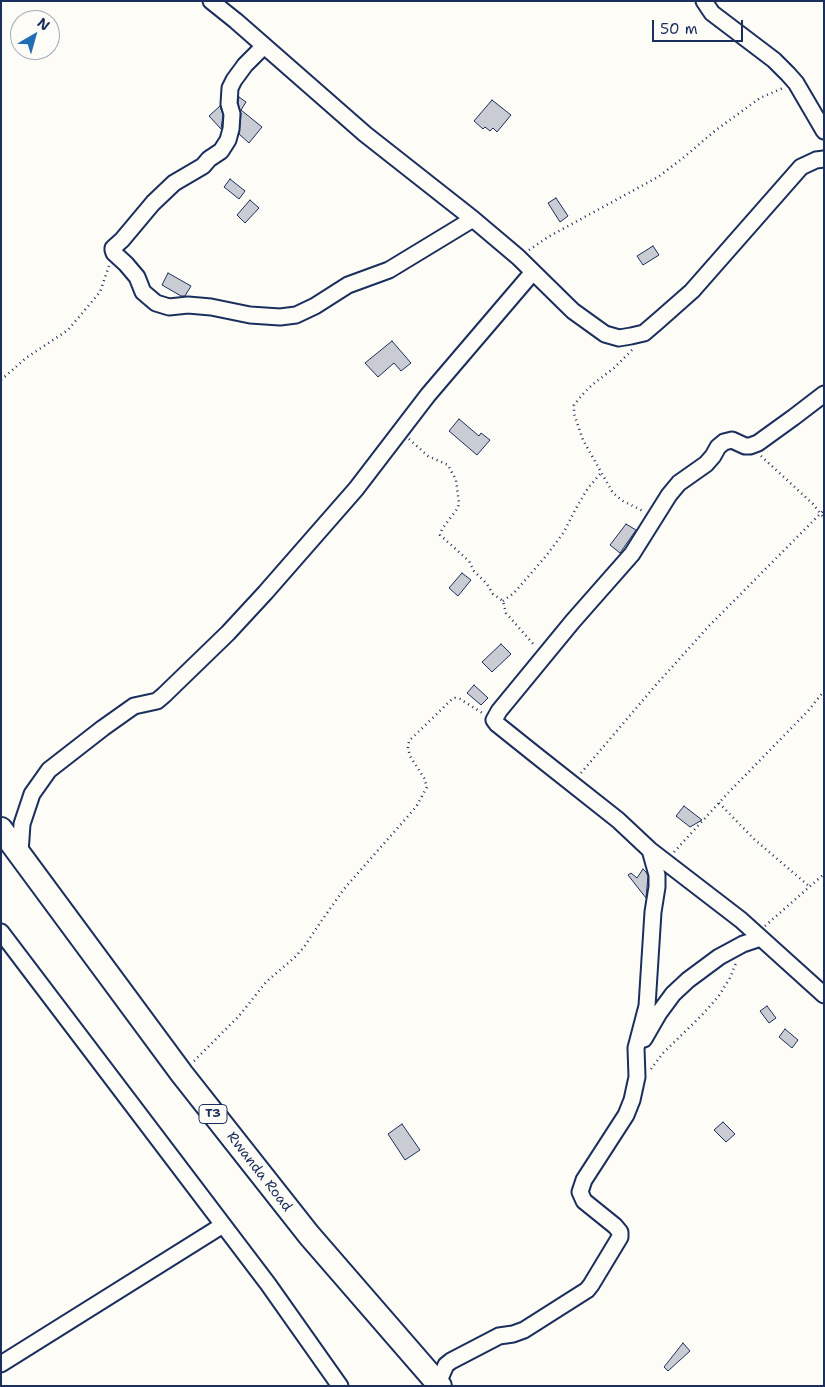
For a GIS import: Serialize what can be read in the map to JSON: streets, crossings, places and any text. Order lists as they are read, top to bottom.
{
  "streets": {
    "highway": ["T3", "Rwanda Road"]
  },
  "scale_bar": "50 m",
  "north": "top right"
}
